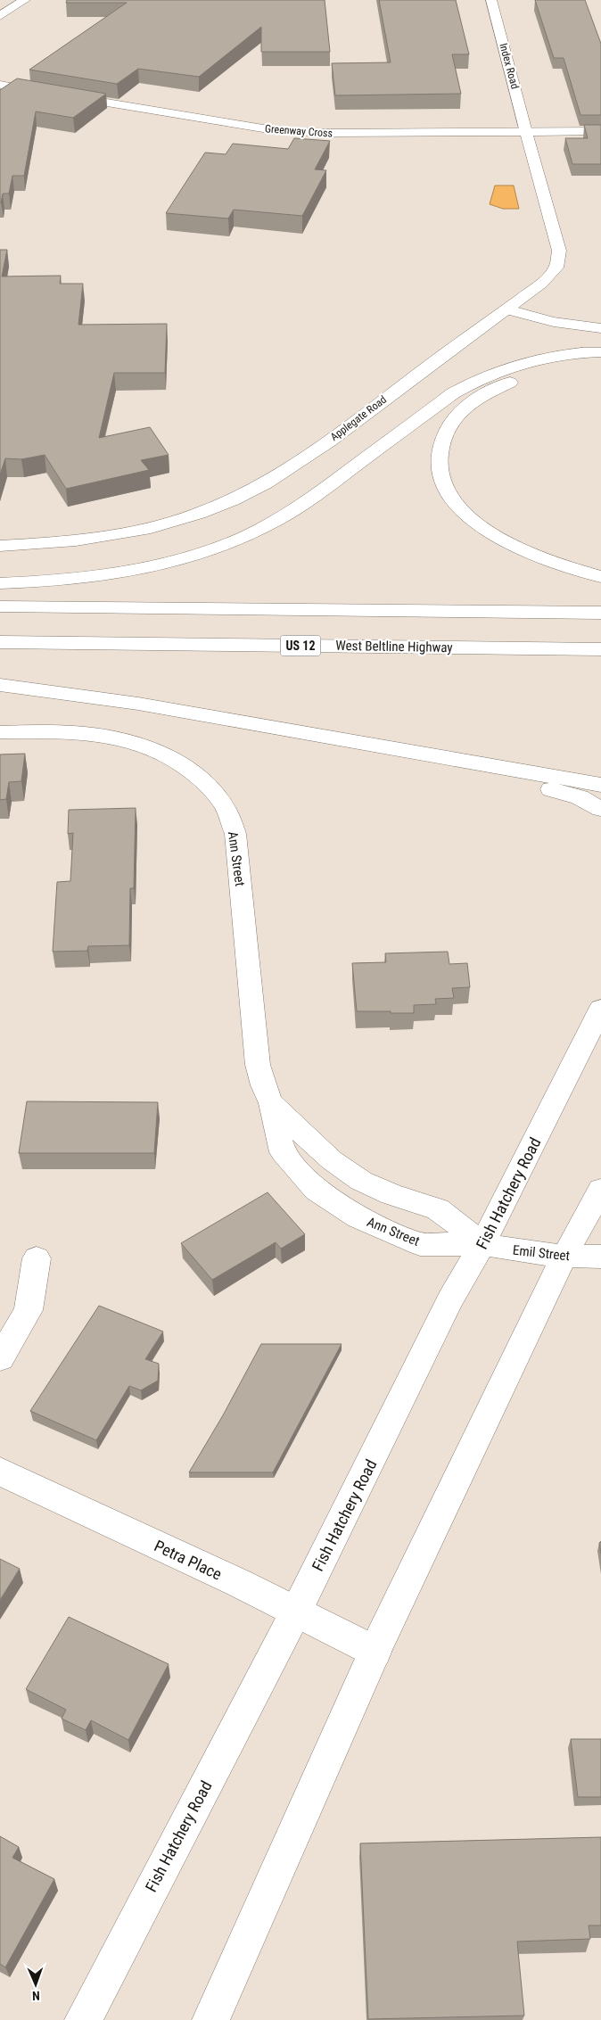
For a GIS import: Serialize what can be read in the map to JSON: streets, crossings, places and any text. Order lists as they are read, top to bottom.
{
  "streets": {
    "main road": [
      "Index Road",
      "Greenway Cross",
      "Applegate Road",
      "US 12",
      "West Beltline Highway",
      "Ann Street",
      "Fish Hatchery Road",
      "Emil Street",
      "Petra Place"
    ]
  },
  "crossings": [
    ["Index Road", "Greenway Cross"],
    ["Index Road", "Applegate Road"],
    ["Greenway Cross", "Applegate Road"],
    ["Ann Street", "Fish Hatchery Road"],
    ["Ann Street", "Emil Street"],
    ["Fish Hatchery Road", "Emil Street"],
    ["Fish Hatchery Road", "Petra Place"]
  ],
  "north": "bottom"
}
